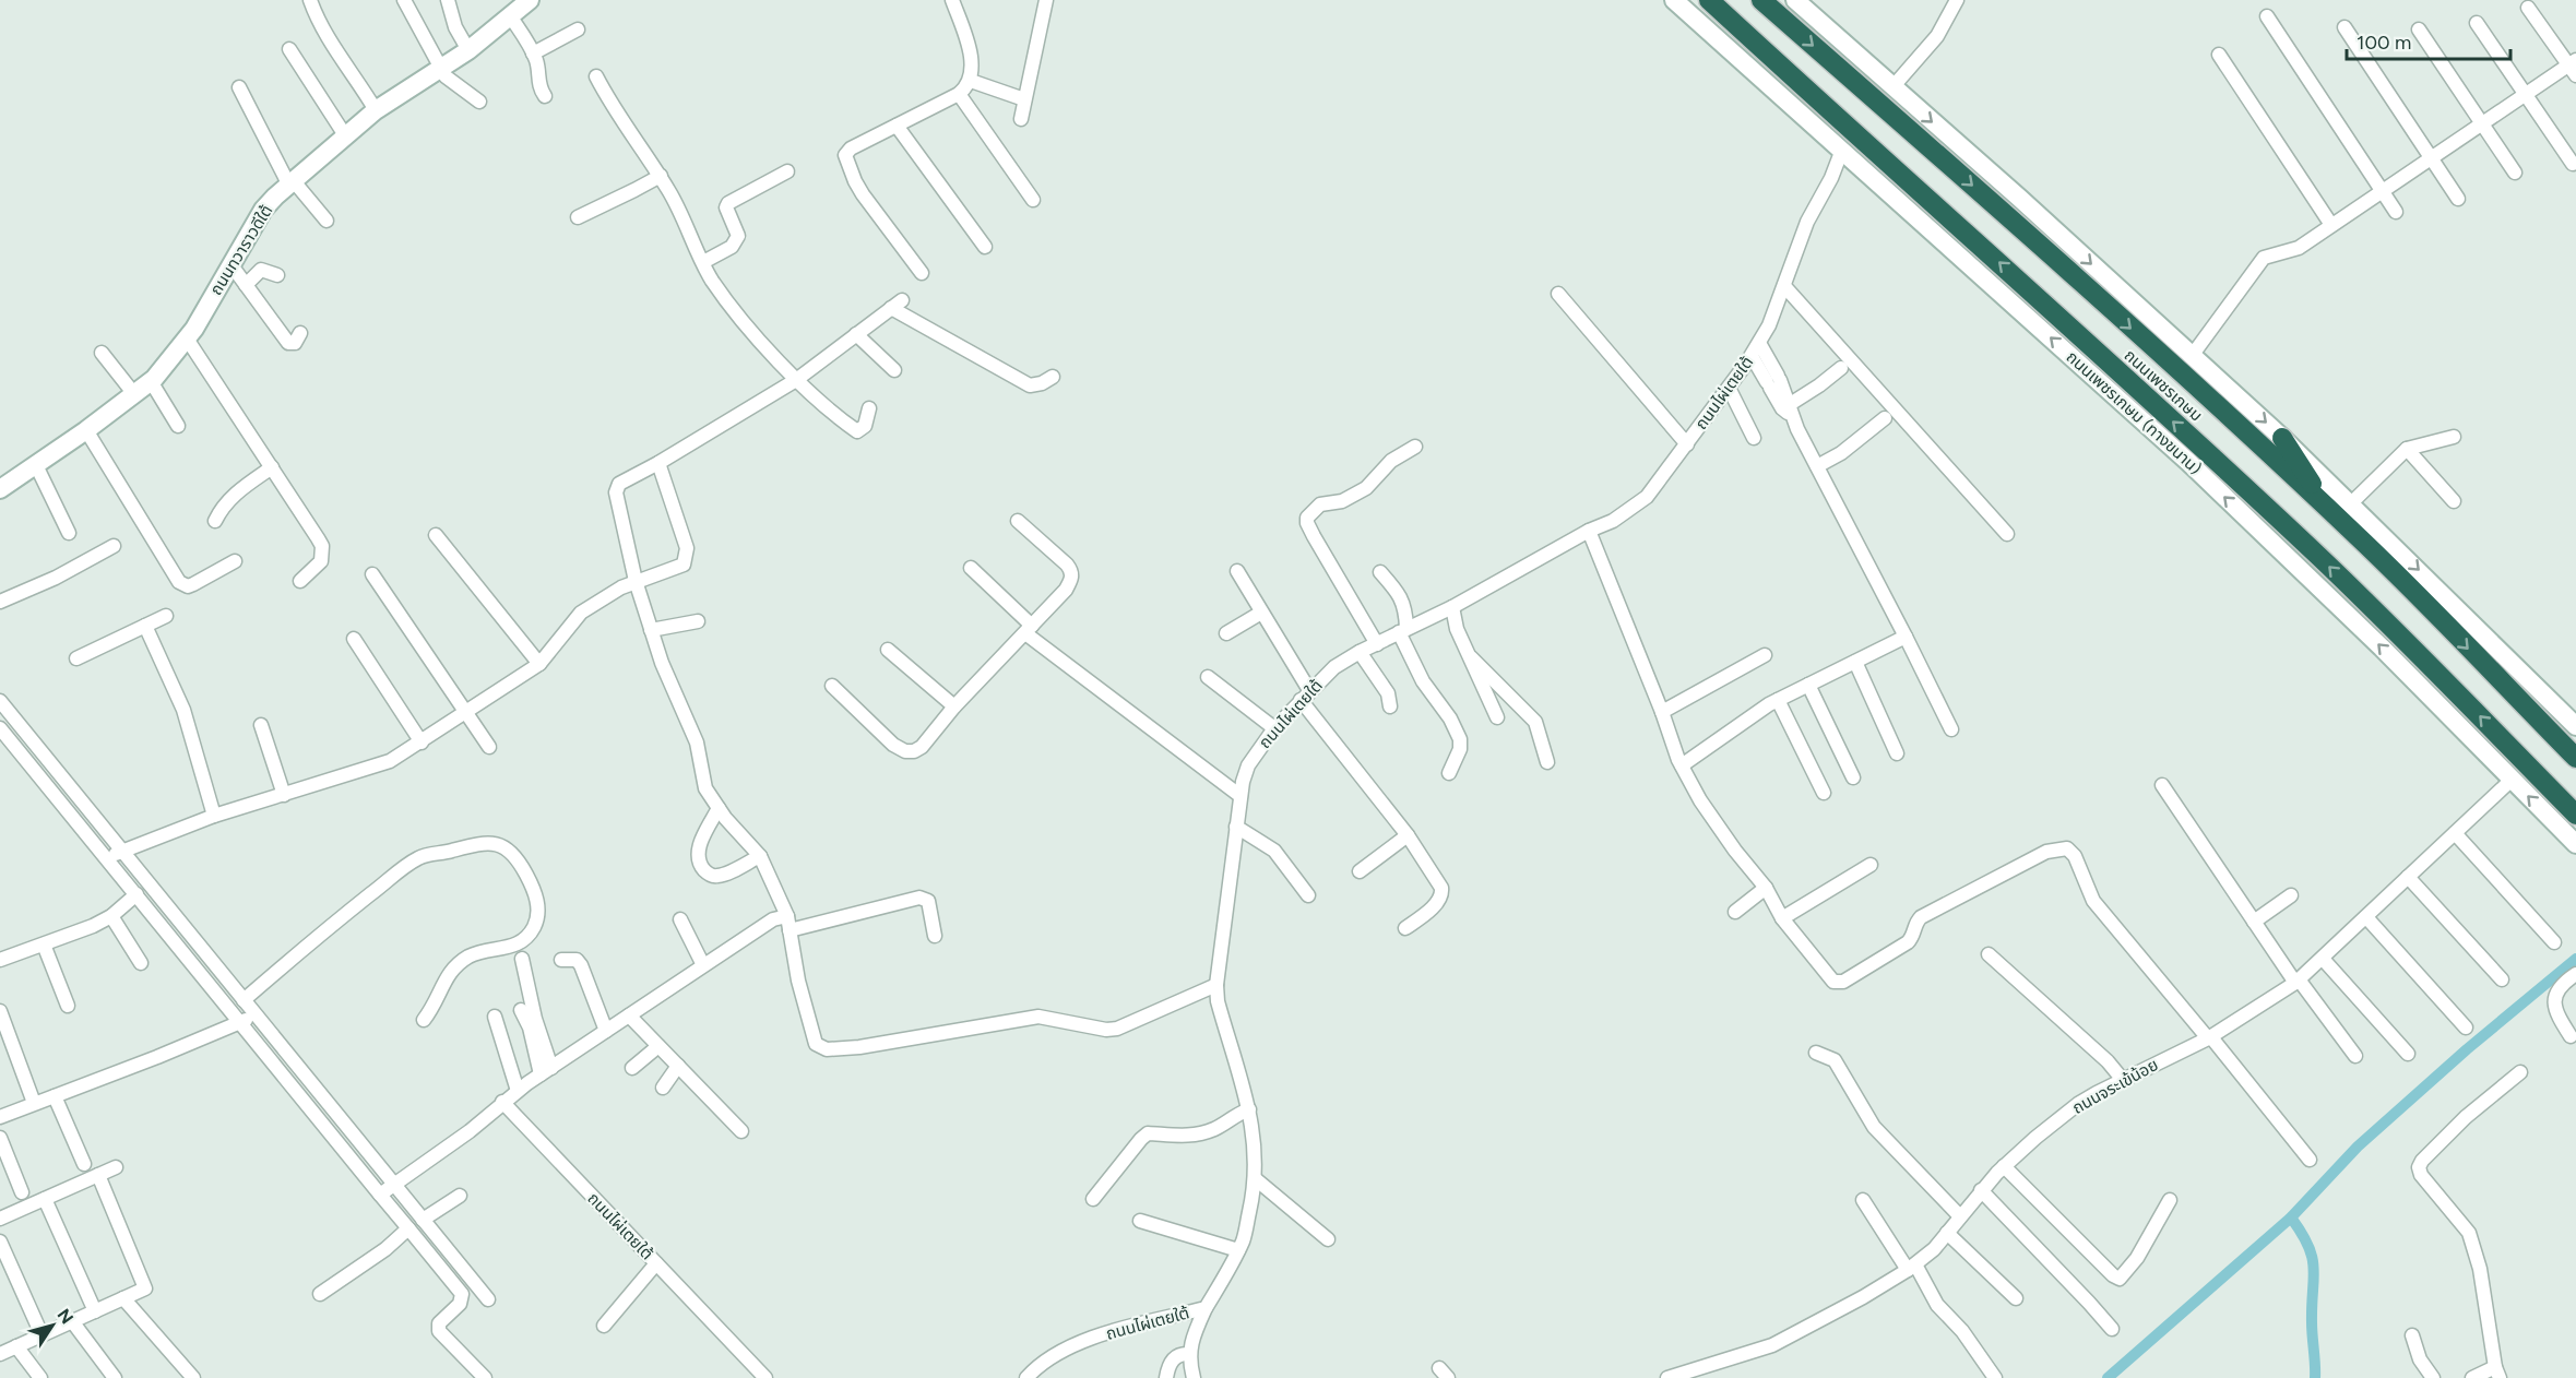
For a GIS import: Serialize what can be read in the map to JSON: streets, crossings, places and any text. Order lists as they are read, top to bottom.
{
  "streets": {
    "highway": ["ถนนเพชรเกษม"],
    "main road": ["ถนนทวาราวดีใต้", "ถนนเพชรเกษม (ทางขนาน)"],
    "street": ["ถนนไผ่เตยใต้", "ถนนจระเข้น้อย"]
  },
  "crossings": [
    ["ถนนไผ่เตยใต้", "ถนนเพชรเกษม (ทางขนาน)"],
    ["ถนนเพชรเกษม (ทางขนาน)", "ถนนจระเข้น้อย"]
  ],
  "scale_bar": "100 m",
  "north": "top right"
}
